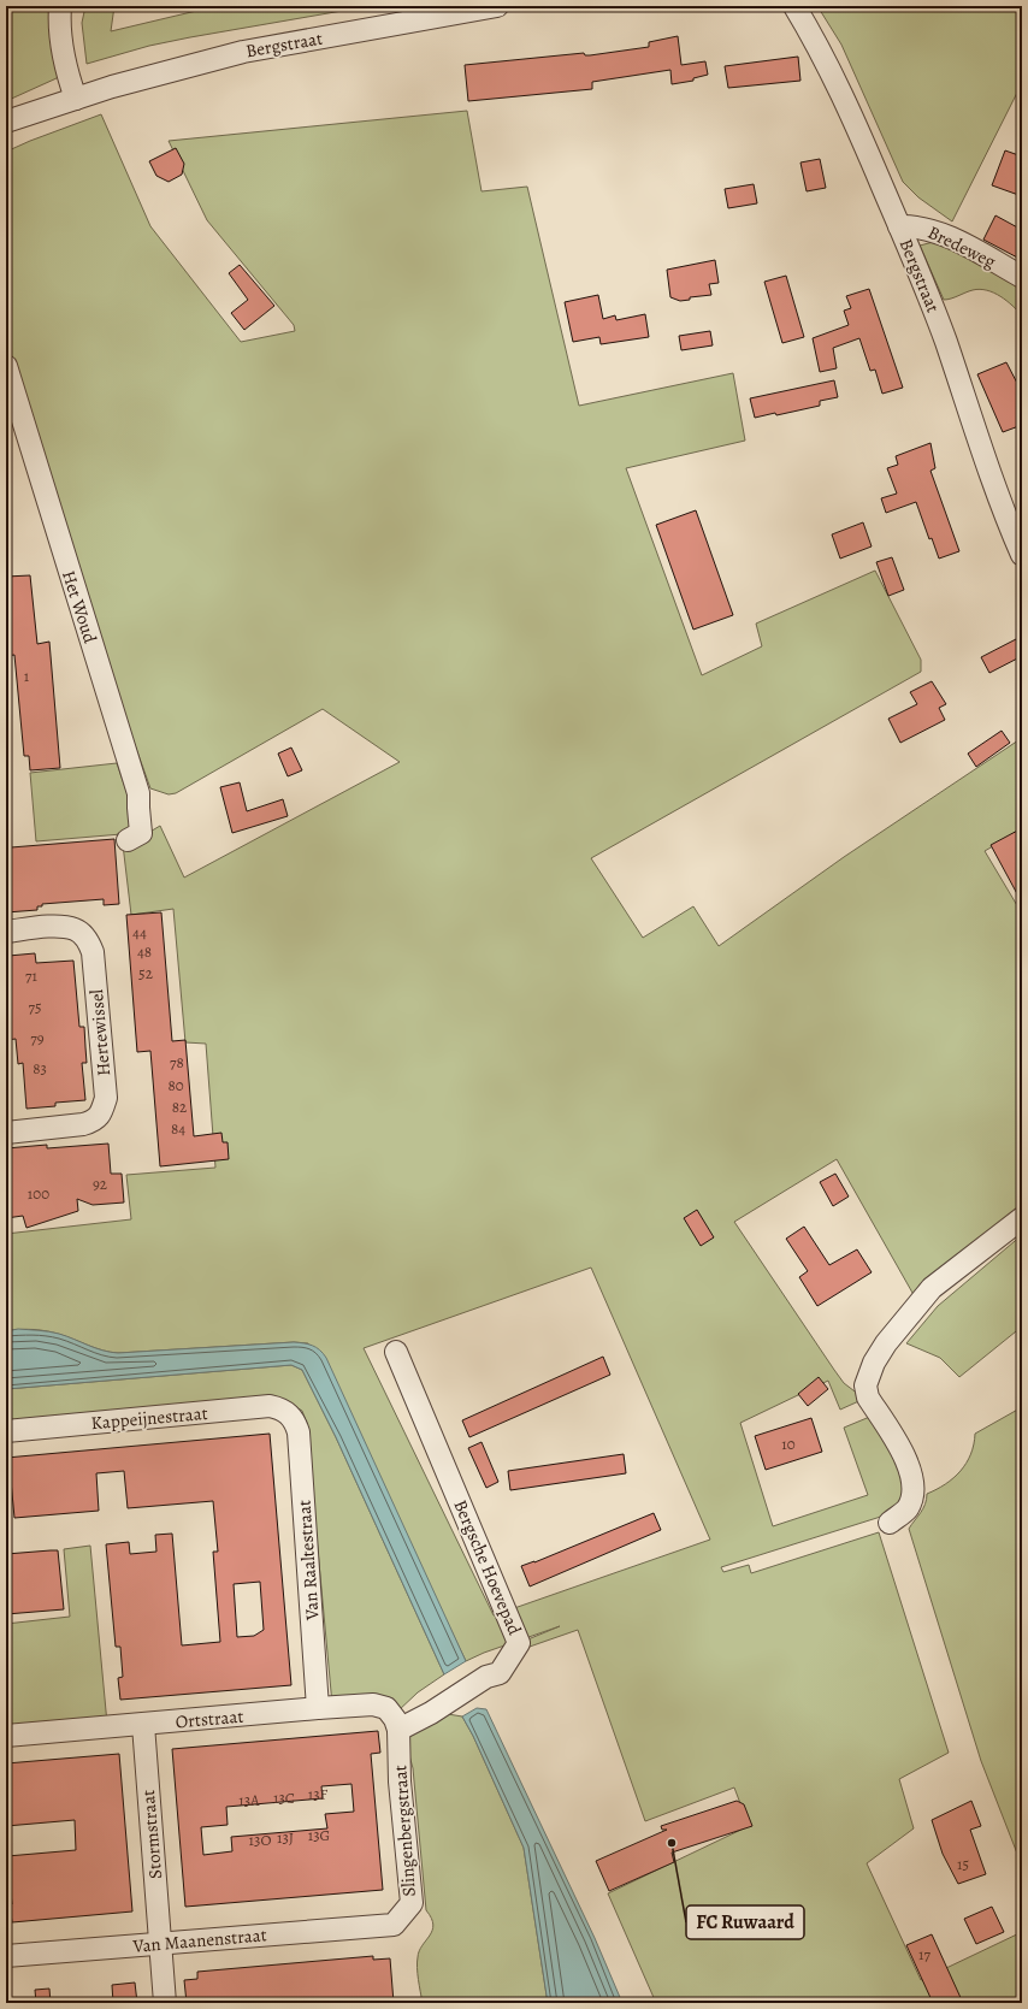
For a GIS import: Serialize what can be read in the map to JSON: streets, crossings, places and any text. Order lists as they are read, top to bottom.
{
  "streets": {
    "street": [
      "Bergstraat",
      "Bredeweg",
      "Het Woud",
      "Hertewissel",
      "Kappeijnestraat",
      "Van Raaltestraat",
      "Bergsche Hoevepad",
      "Ortstraat",
      "Slingenbergstraat",
      "Stormstraat",
      "Van Maanenstraat"
    ]
  },
  "crossings": [
    ["Bergstraat", "Bredeweg"],
    ["Kappeijnestraat", "Van Raaltestraat"],
    ["Van Raaltestraat", "Ortstraat"],
    ["Bergsche Hoevepad", "Ortstraat"],
    ["Bergsche Hoevepad", "Slingenbergstraat"],
    ["Ortstraat", "Slingenbergstraat"],
    ["Ortstraat", "Stormstraat"],
    ["Slingenbergstraat", "Van Maanenstraat"],
    ["Stormstraat", "Van Maanenstraat"]
  ],
  "places": ["FC Ruwaard"],
  "house_numbers": [
    "1",
    "44",
    "48",
    "52",
    "71",
    "75",
    "79",
    "78",
    "83",
    "80",
    "82",
    "84",
    "92",
    "100",
    "10",
    "13F",
    "13C",
    "13A",
    "13G",
    "13J",
    "13O",
    "15",
    "17"
  ]
}
